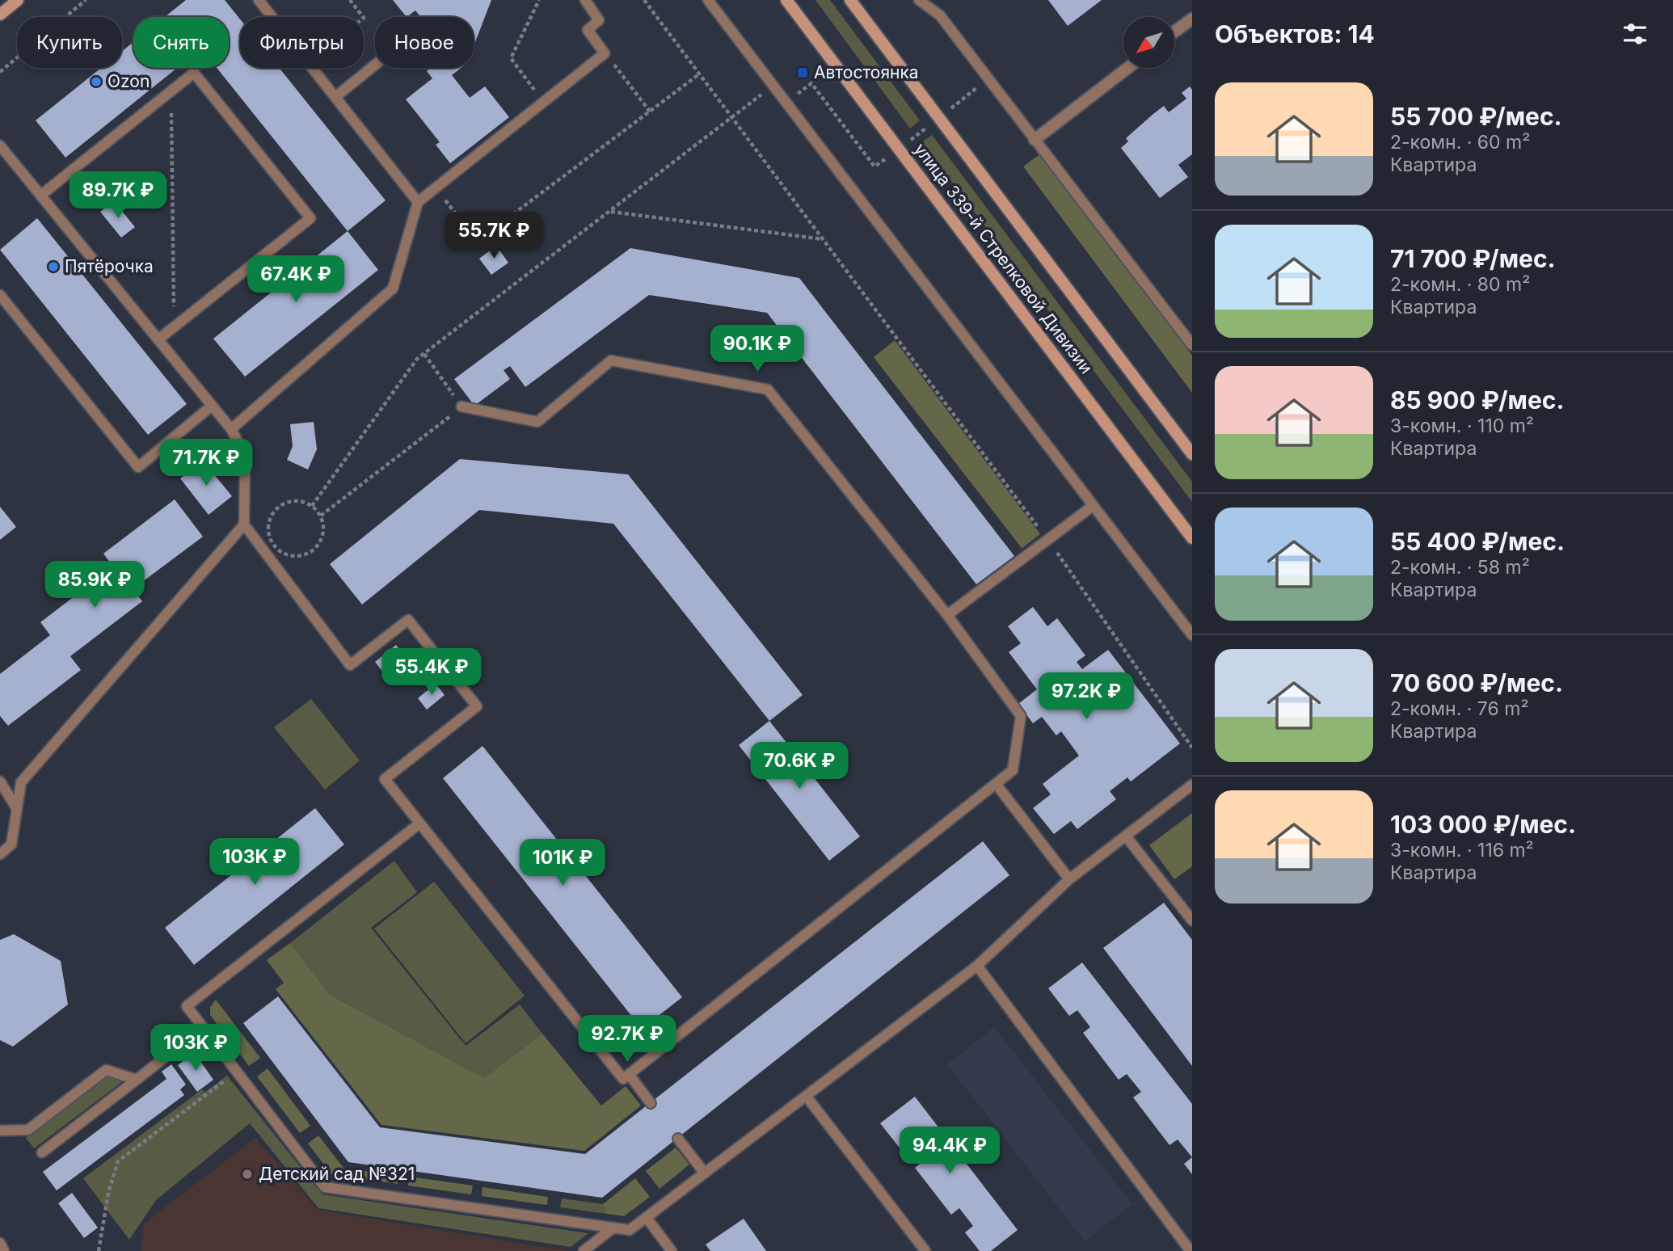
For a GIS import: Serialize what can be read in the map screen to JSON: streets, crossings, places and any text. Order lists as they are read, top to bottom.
{
  "streets": {
    "main road": ["улица 339-й Стрелковой Дивизии"]
  },
  "places": {
    "transit": ["Автостоянка"],
    "other": ["Ozon", "Пятёрочка", "Детский сад №321"]
  },
  "north": "bottom left",
  "page": {
    "heading": "Объектов: 14",
    "chip": [
      "Купить",
      "Снять",
      "Фильтры",
      "Новое"
    ],
    "list": [
      {
        "name": "55 700 ₽/мес.",
        "note": "2-комн. · 60 m² · Квартира"
      },
      {
        "name": "71 700 ₽/мес.",
        "note": "2-комн. · 80 m² · Квартира"
      },
      {
        "name": "85 900 ₽/мес.",
        "note": "3-комн. · 110 m² · Квартира"
      },
      {
        "name": "55 400 ₽/мес.",
        "note": "2-комн. · 58 m² · Квартира"
      },
      {
        "name": "70 600 ₽/мес.",
        "note": "2-комн. · 76 m² · Квартира"
      },
      {
        "name": "103 000 ₽/мес.",
        "note": "3-комн. · 116 m² · Квартира"
      }
    ],
    "price": [
      "89.7K ₽",
      "55.7K ₽",
      "67.4K ₽",
      "90.1K ₽",
      "71.7K ₽",
      "85.9K ₽",
      "55.4K ₽",
      "97.2K ₽",
      "70.6K ₽",
      "103K ₽",
      "101K ₽",
      "92.7K ₽",
      "103K ₽",
      "94.4K ₽"
    ]
  }
}
